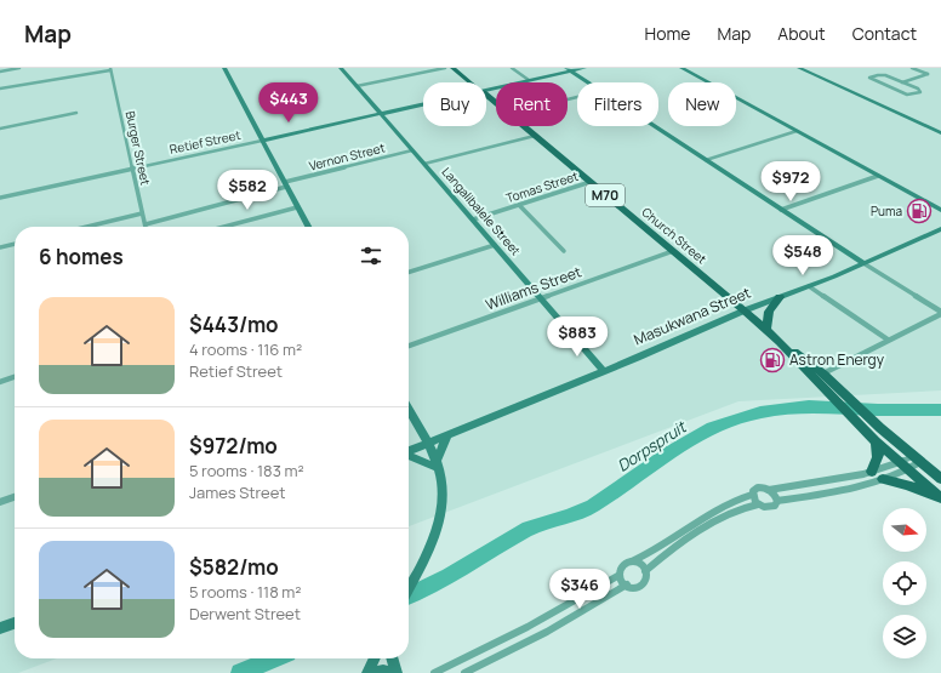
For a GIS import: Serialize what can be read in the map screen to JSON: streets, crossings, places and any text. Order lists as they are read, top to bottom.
{
  "streets": {
    "main road": ["M70", "Church Street"],
    "street": [
      "Retief Street",
      "Burger Street",
      "Vernon Street",
      "Tomas Street",
      "Langalibalele Street",
      "Williams Street",
      "Masukwana Street"
    ]
  },
  "crossings": [
    ["Retief Street", "Burger Street"],
    ["Retief Street", "Langalibalele Street"],
    ["Burger Street", "Vernon Street"],
    ["Vernon Street", "Langalibalele Street"],
    ["Tomas Street", "Langalibalele Street"],
    ["Tomas Street", "Church Street"],
    ["Langalibalele Street", "Williams Street"],
    ["Langalibalele Street", "Masukwana Street"],
    ["Church Street", "Williams Street"],
    ["Church Street", "Masukwana Street"]
  ],
  "water": ["Dorpspruit"],
  "places": {
    "fuel station": ["Puma", "Astron Energy"]
  },
  "north": "right",
  "page": {
    "header": "Map",
    "nav": [
      "Home",
      "Map",
      "About",
      "Contact"
    ],
    "price": [
      "$443",
      "$972",
      "$582",
      "$548",
      "$883",
      "$346"
    ],
    "chip": [
      "Buy",
      "Rent",
      "Filters",
      "New"
    ],
    "heading": "6 homes",
    "list": [
      {
        "name": "$443/mo",
        "note": "4 rooms · 116 m² · Retief Street"
      },
      {
        "name": "$972/mo",
        "note": "5 rooms · 183 m² · James Street"
      },
      {
        "name": "$582/mo",
        "note": "5 rooms · 118 m² · Derwent Street"
      }
    ]
  }
}
